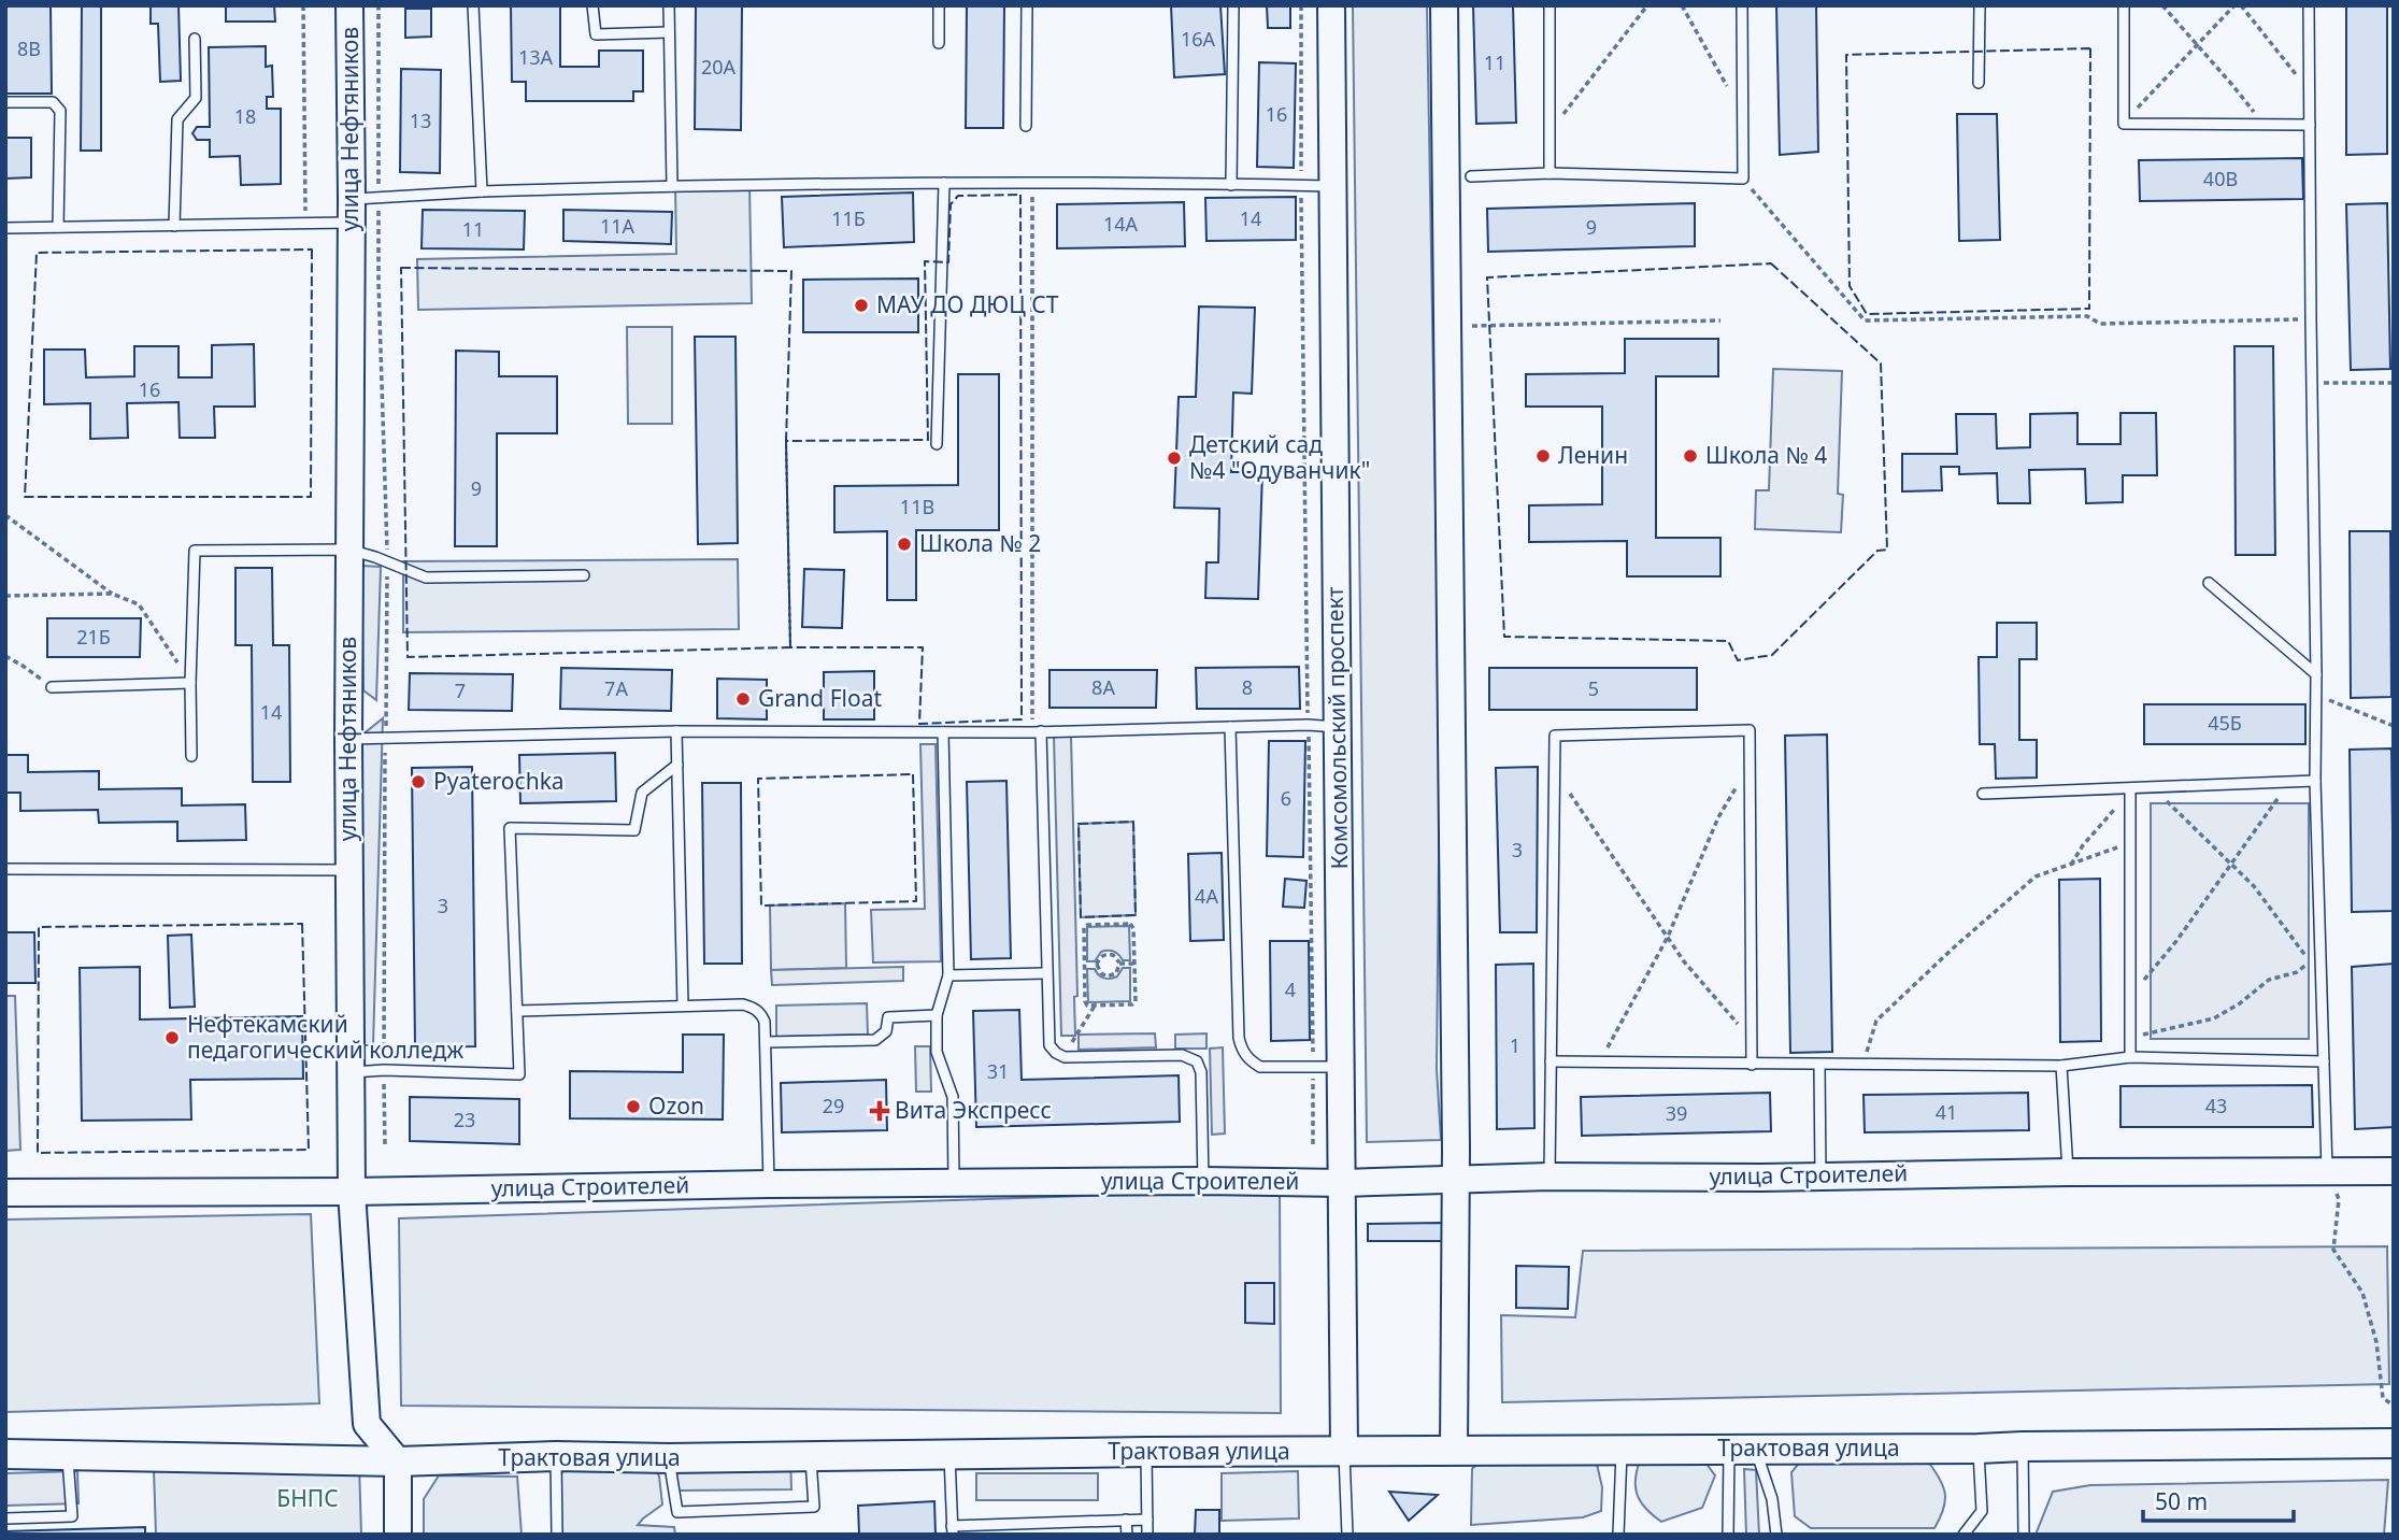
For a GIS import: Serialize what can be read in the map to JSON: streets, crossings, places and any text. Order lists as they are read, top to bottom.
{
  "streets": {
    "main road": [
      "улица Нефтяников",
      "Комсомольский проспект",
      "улица Строителей",
      "Трактовая улица"
    ]
  },
  "crossings": [
    ["улица Нефтяников", "улица Строителей"],
    ["улица Нефтяников", "Трактовая улица"],
    ["Комсомольский проспект", "улица Строителей"],
    ["Комсомольский проспект", "Трактовая улица"]
  ],
  "parks": ["БНПС"],
  "places": {
    "other": [
      "МАУ ДО ДЮЦ СТ",
      "Ленин",
      "Школа № 4",
      "Детский сад №4 \"Одуванчик\"",
      "Школа № 2",
      "Grand Float",
      "Pyaterochka",
      "Нефтекамский педагогический колледж",
      "Ozon"
    ],
    "health": ["Вита Экспресс"]
  },
  "house_numbers": [
    "16А",
    "8В",
    "13А",
    "11",
    "20А",
    "16",
    "18",
    "13",
    "40В",
    "11Б",
    "14",
    "14А",
    "11А",
    "9",
    "11",
    "16",
    "9",
    "11В",
    "21Б",
    "8А",
    "8",
    "7А",
    "5",
    "7",
    "14",
    "45Б",
    "6",
    "3",
    "4А",
    "3",
    "4",
    "1",
    "31",
    "29",
    "43",
    "41",
    "39",
    "23"
  ],
  "scale_bar": "50 m"
}
